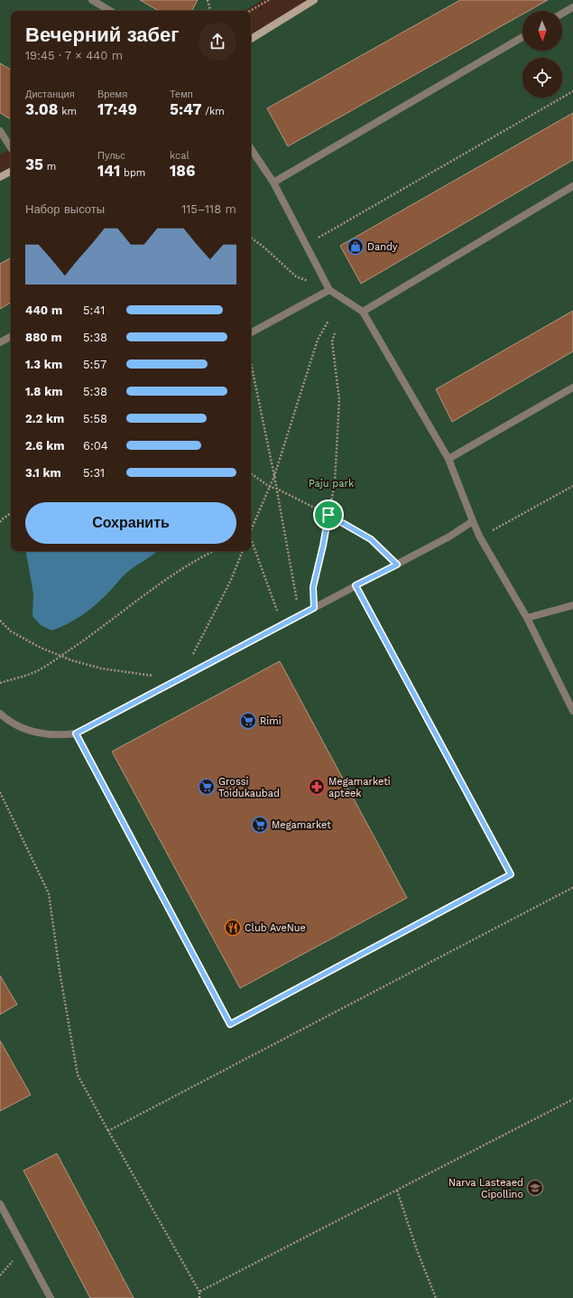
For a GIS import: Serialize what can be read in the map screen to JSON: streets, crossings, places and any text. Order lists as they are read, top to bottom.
{
  "parks": ["Paju park"],
  "places": {
    "shop": ["Dandy"],
    "supermarket": ["Rimi", "Grossi Toidukaubad", "Megamarket"],
    "pharmacy": ["Megamarketi apteek"],
    "restaurant": ["Club AveNue"],
    "school or university": ["Narva Lasteaed Cipollino"]
  },
  "north": "bottom",
  "page": {
    "heading": ["Вечерний забег", "19:45 · 7 × 440 m"],
    "stats": [
      ["Дистанция", "3.08 km"],
      ["Время", "17:49"],
      ["Темп", "5:47 /km"],
      ["35 m"],
      ["Пульс", "141 bpm"],
      ["kcal", "186"]
    ],
    "chart": ["Набор высоты", "115–118 m"],
    "list": [
      {
        "name": "440 m",
        "note": "5:41"
      },
      {
        "name": "880 m",
        "note": "5:38"
      },
      {
        "name": "1.3 km",
        "note": "5:57"
      },
      {
        "name": "1.8 km",
        "note": "5:38"
      },
      {
        "name": "2.2 km",
        "note": "5:58"
      },
      {
        "name": "2.6 km",
        "note": "6:04"
      },
      {
        "name": "3.1 km",
        "note": "5:31"
      }
    ],
    "buttons": "Сохранить"
  }
}
